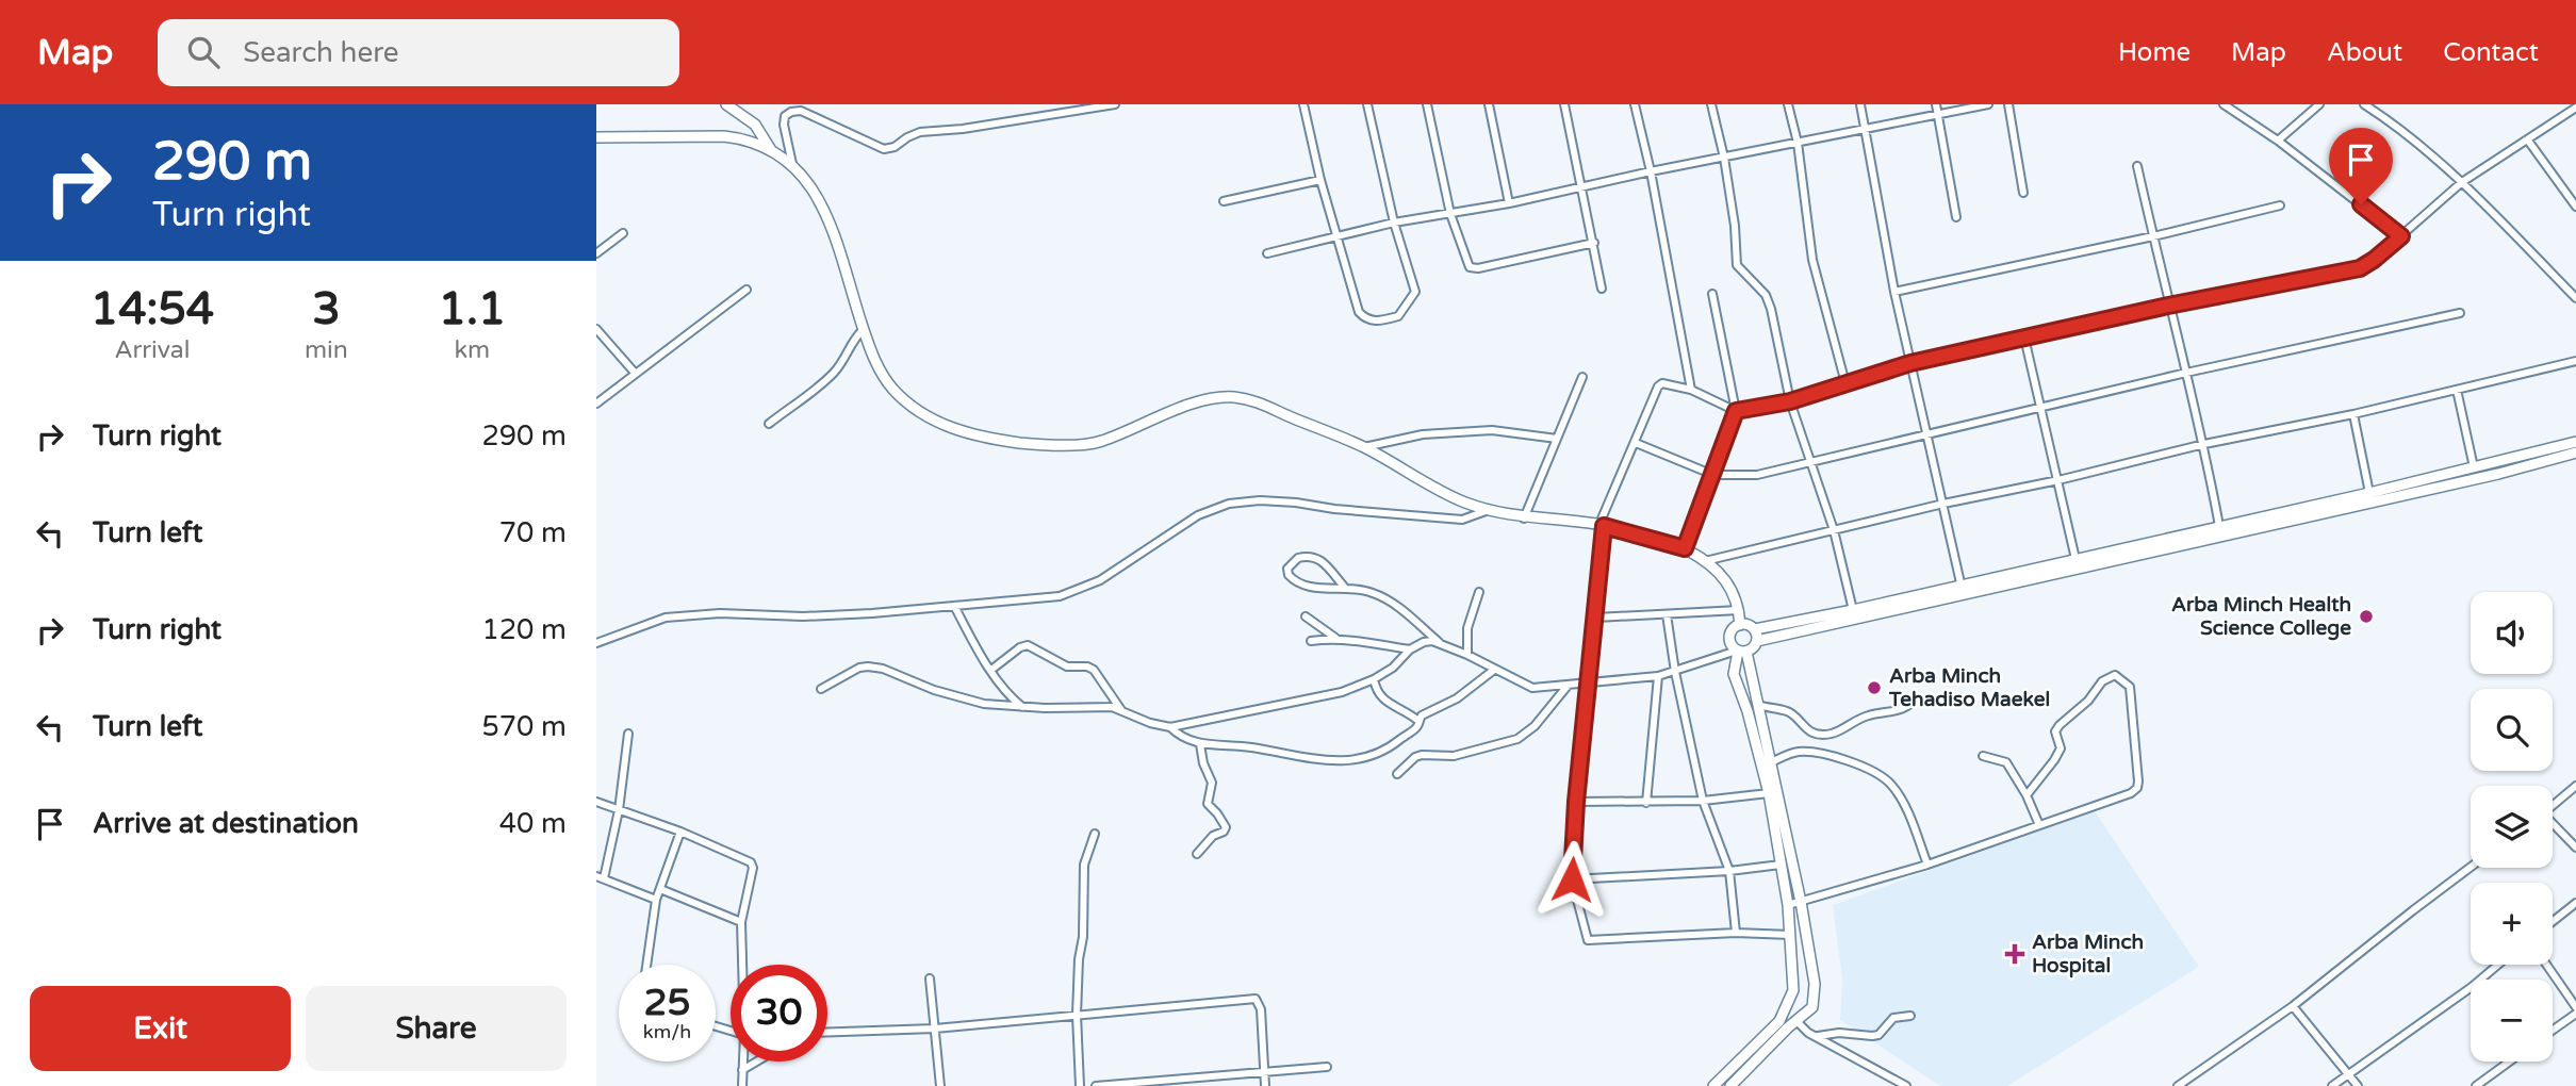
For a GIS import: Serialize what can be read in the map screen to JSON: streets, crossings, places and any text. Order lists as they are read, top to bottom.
{
  "places": {
    "other": ["Arba Minch Health Science College", "Arba Minch Tehadiso Maekel"],
    "health": ["Arba Minch Hospital"]
  },
  "page": {
    "header": "Map",
    "search": "Search here",
    "nav": [
      "Home",
      "Map",
      "About",
      "Contact"
    ],
    "turn": ["290 m", "Turn right"],
    "eta": [
      "14:54",
      "Arrival",
      "3",
      "min",
      "1.1",
      "km"
    ],
    "list": [
      {
        "name": "Turn right",
        "value": "290 m"
      },
      {
        "name": "Turn left",
        "value": "70 m"
      },
      {
        "name": "Turn right",
        "value": "120 m"
      },
      {
        "name": "Turn left",
        "value": "570 m"
      },
      {
        "name": "Arrive at destination",
        "value": "40 m"
      }
    ],
    "map_buttons": ["+", "−"],
    "speed": "25 km/h",
    "limit": "30",
    "buttons": ["Exit", "Share"]
  }
}
